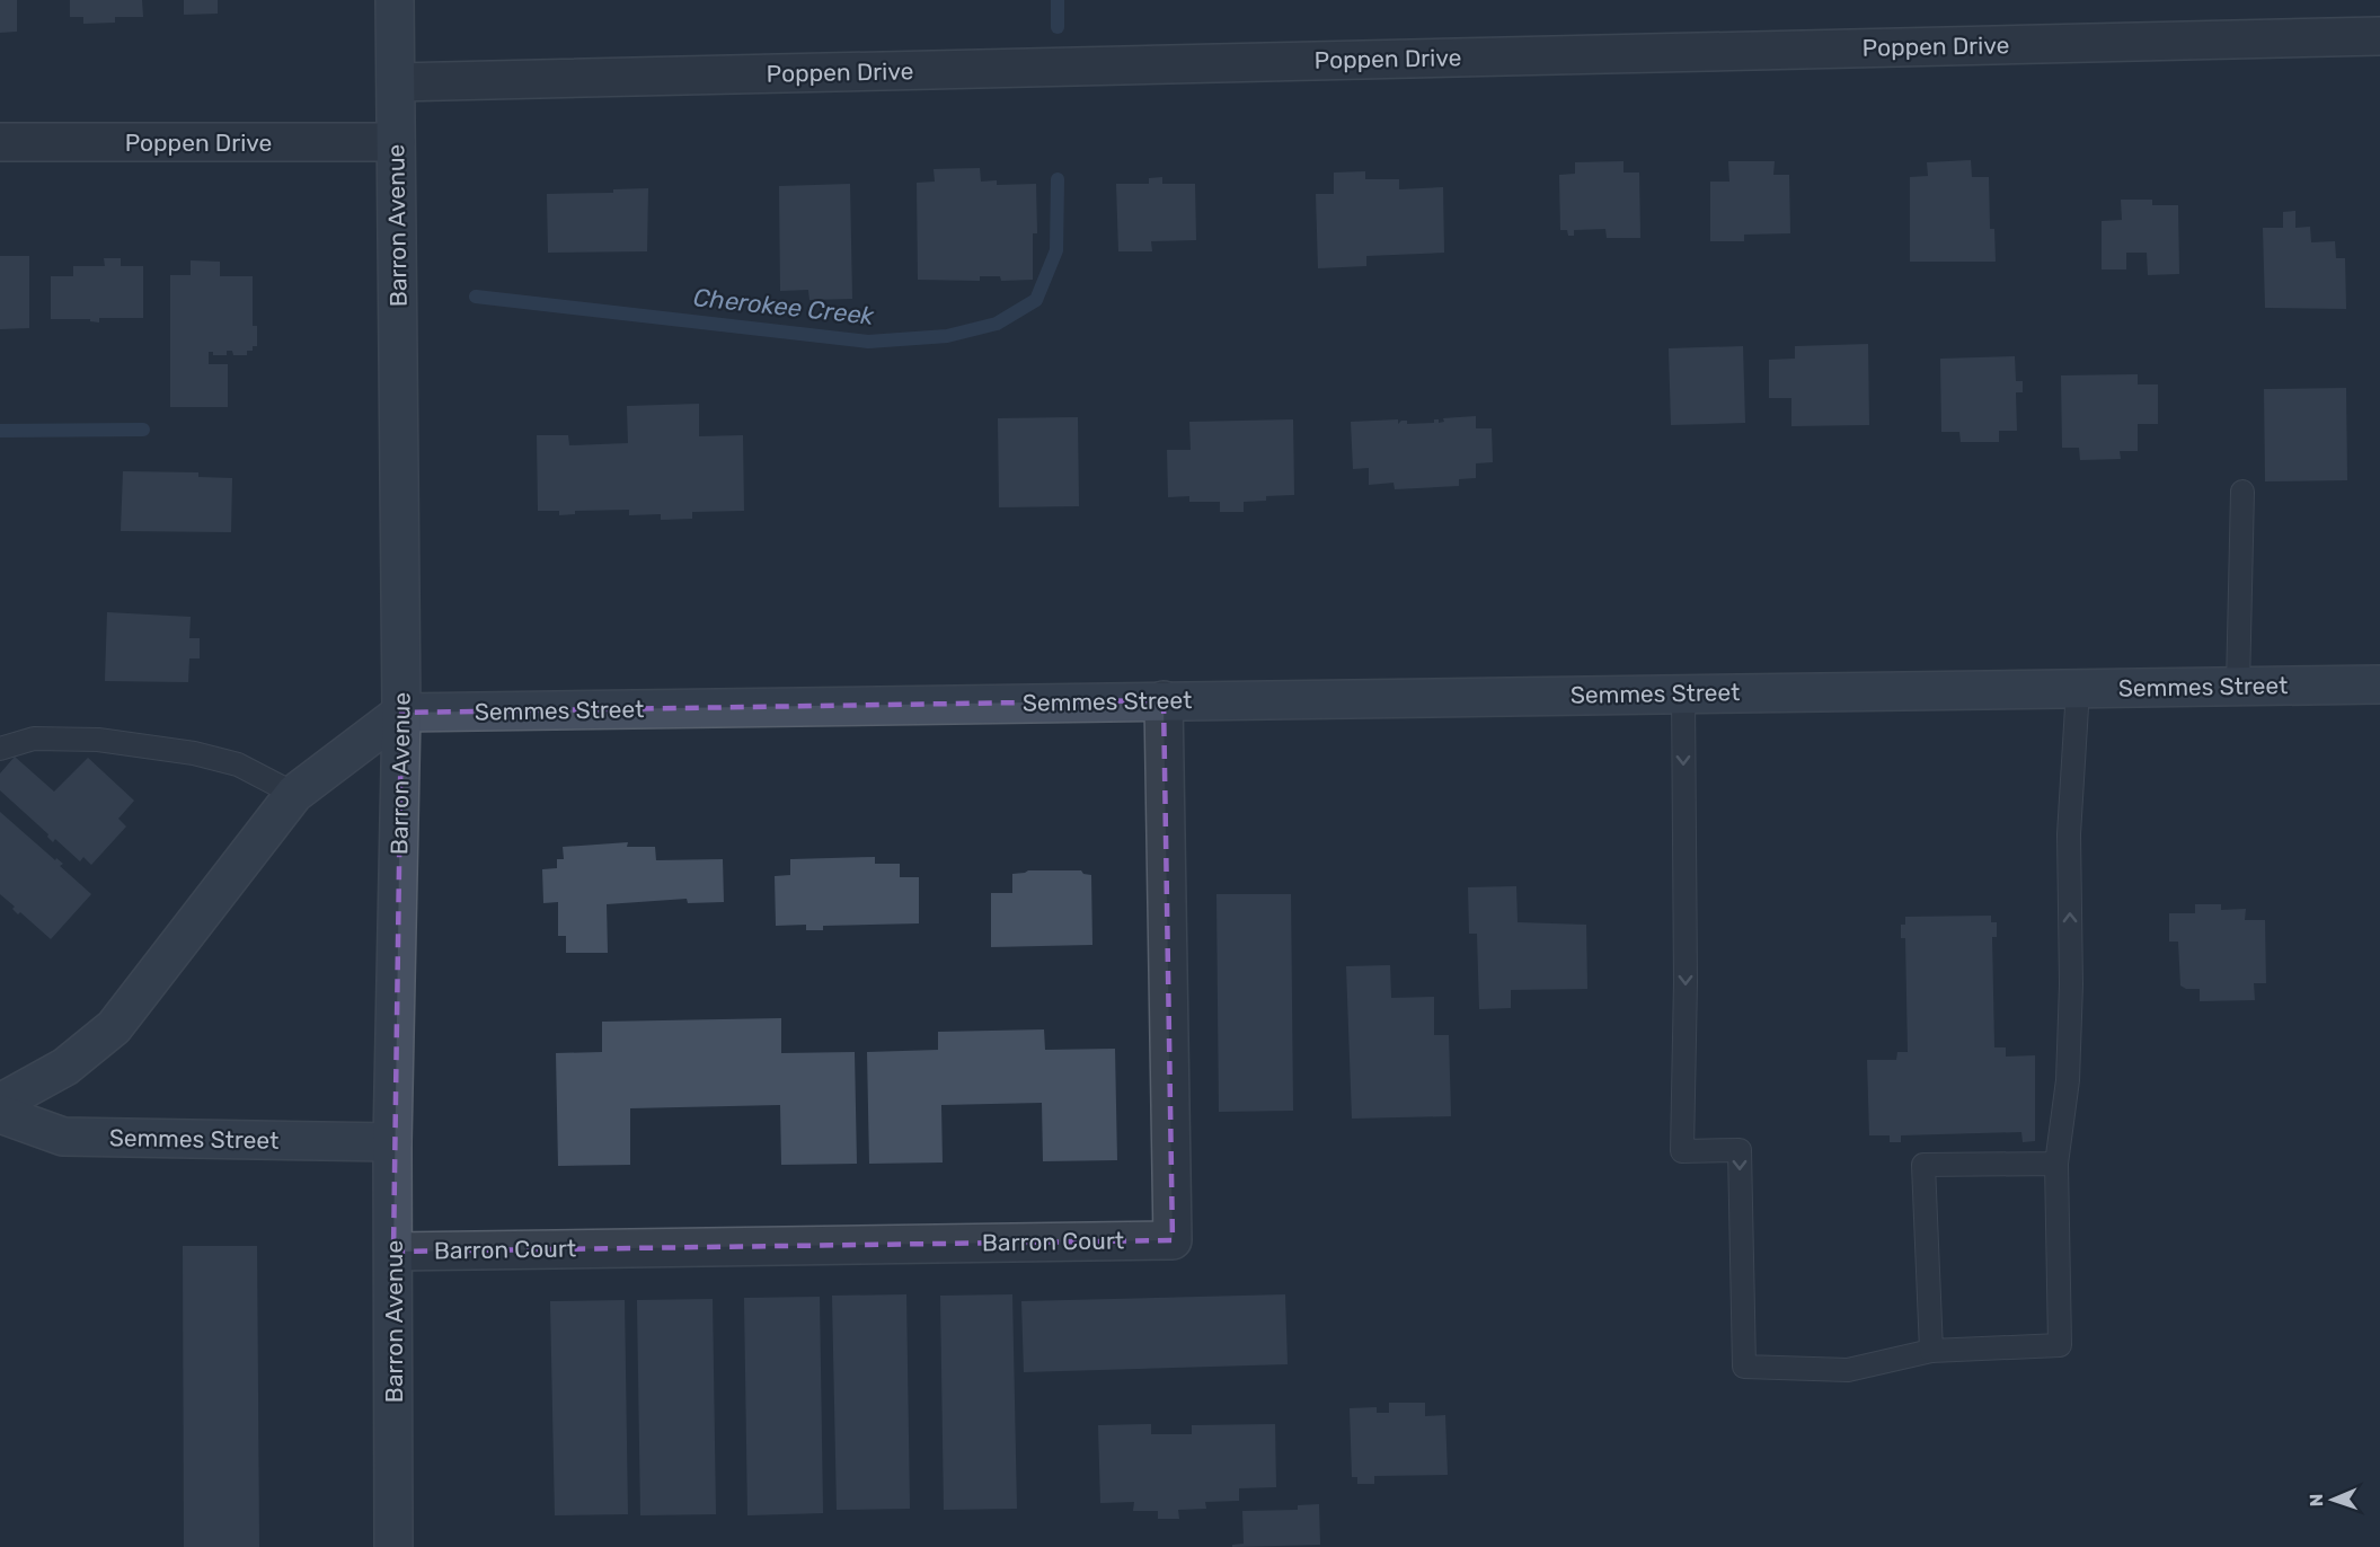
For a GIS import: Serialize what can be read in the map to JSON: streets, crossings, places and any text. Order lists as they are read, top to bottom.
{
  "streets": {
    "main road": ["Barron Avenue", "Semmes Street"],
    "street": ["Poppen Drive", "Barron Court"]
  },
  "crossings": [
    ["Poppen Drive", "Barron Avenue"],
    ["Barron Avenue", "Semmes Street"],
    ["Barron Avenue", "Barron Court"],
    ["Semmes Street", "Barron Court"]
  ],
  "water": ["Cherokee Creek"],
  "north": "left"
}
